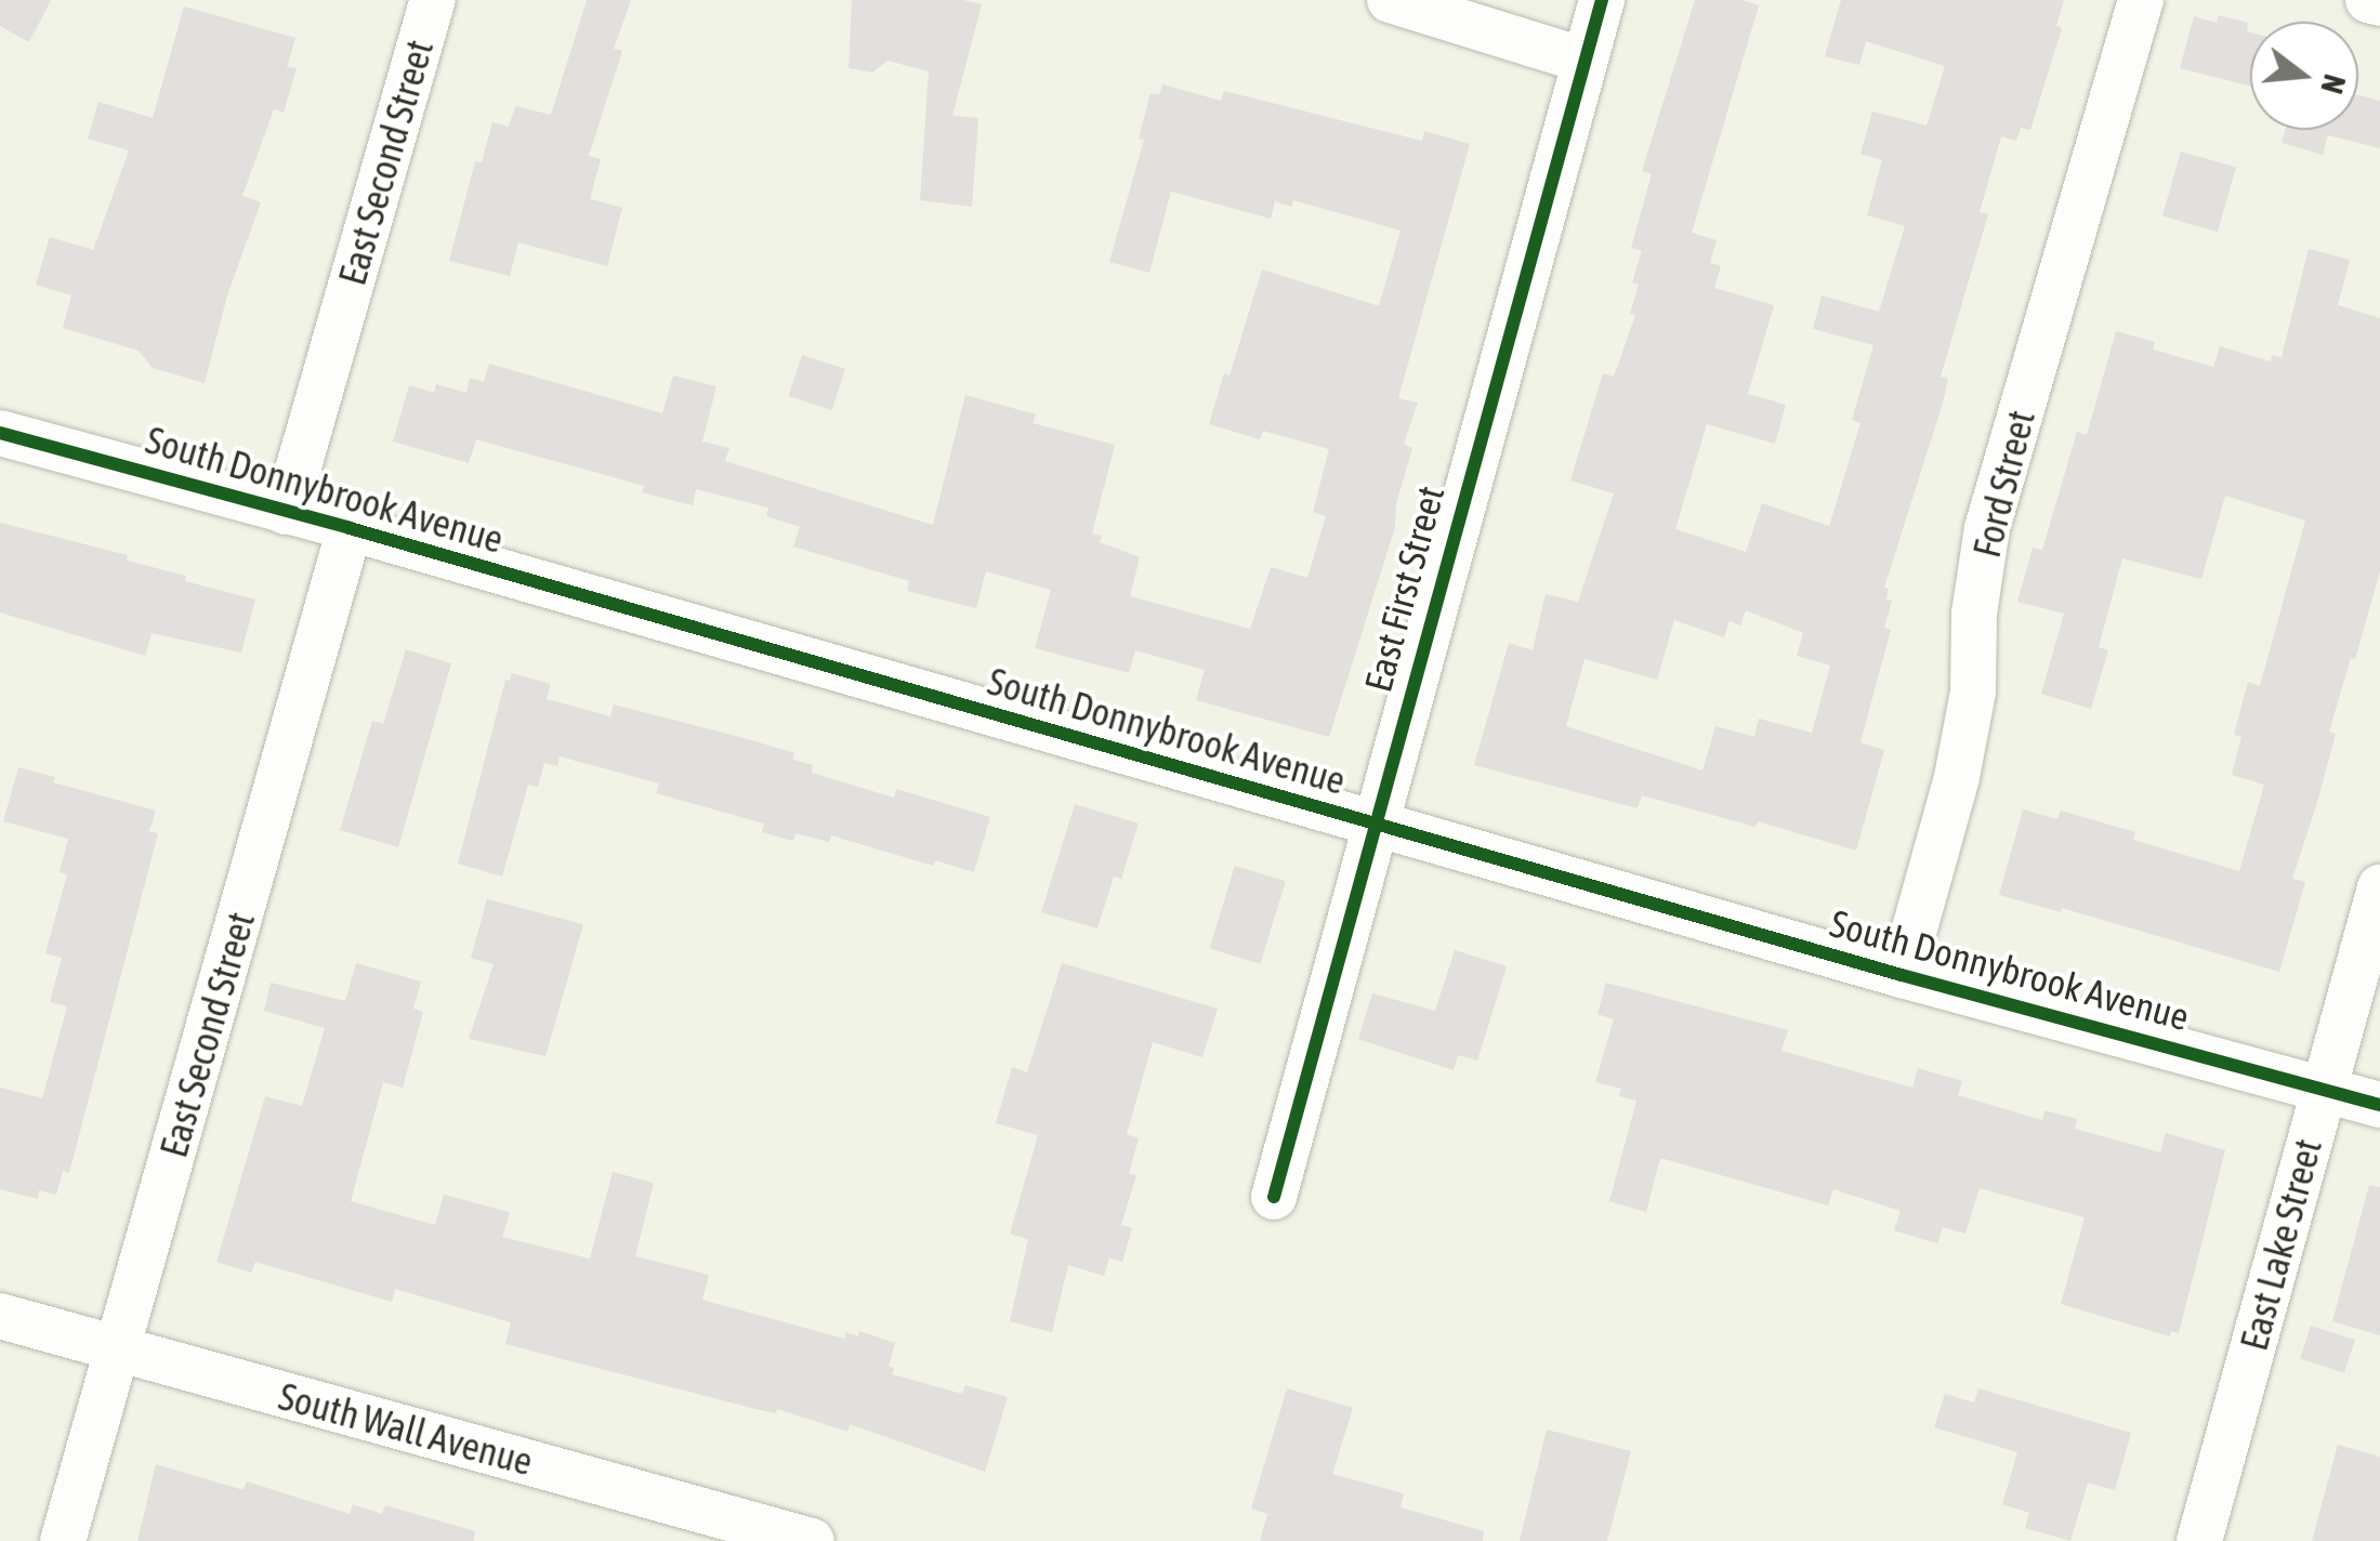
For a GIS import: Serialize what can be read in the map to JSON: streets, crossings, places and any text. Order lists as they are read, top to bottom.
{
  "streets": {
    "street": [
      "East Second Street",
      "Ford Street",
      "South Donnybrook Avenue",
      "East First Street",
      "East Lake Street",
      "South Wall Avenue"
    ]
  },
  "crossings": [
    ["East Second Street", "South Donnybrook Avenue"],
    ["East Second Street", "South Wall Avenue"],
    ["Ford Street", "South Donnybrook Avenue"],
    ["South Donnybrook Avenue", "East First Street"],
    ["South Donnybrook Avenue", "East Lake Street"]
  ],
  "north": "right"
}
